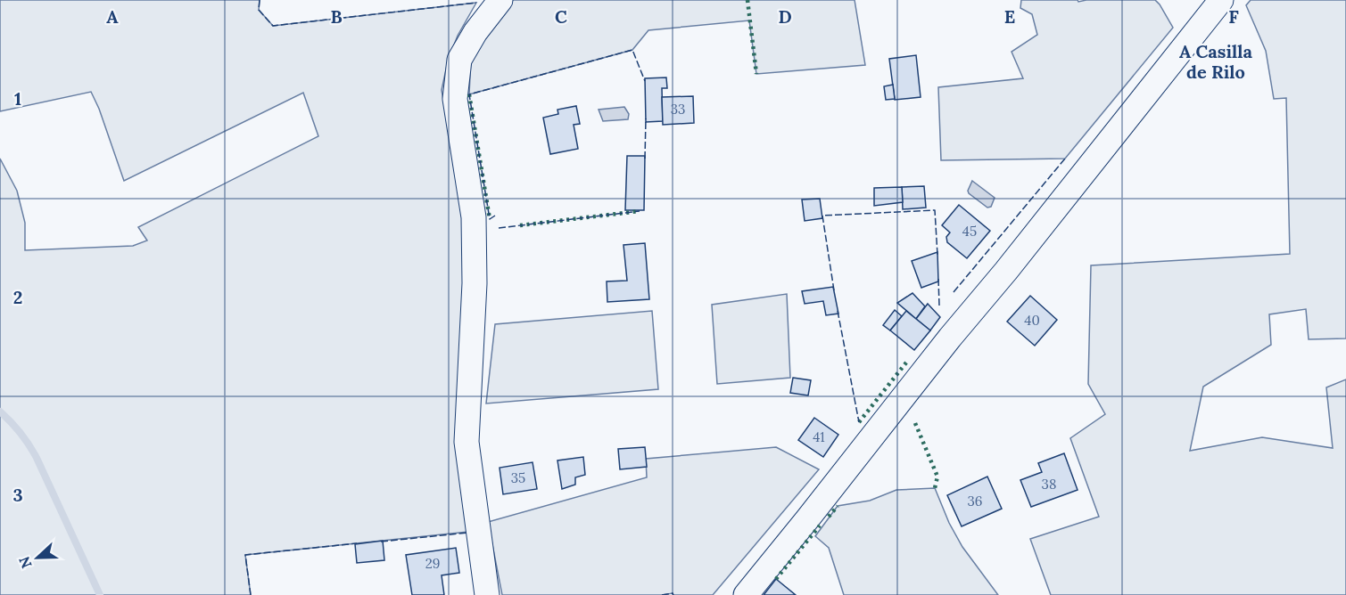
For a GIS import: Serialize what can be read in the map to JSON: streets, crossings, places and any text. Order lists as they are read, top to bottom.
{
  "districts": ["A Casilla de Rilo"],
  "house_numbers": [
    "33",
    "45",
    "40",
    "41",
    "35",
    "38",
    "36",
    "29"
  ],
  "north": "left",
  "grid": {
    "columns": [
      "A",
      "B",
      "C",
      "D",
      "E",
      "F"
    ],
    "rows": ["1", "2", "3"]
  }
}
